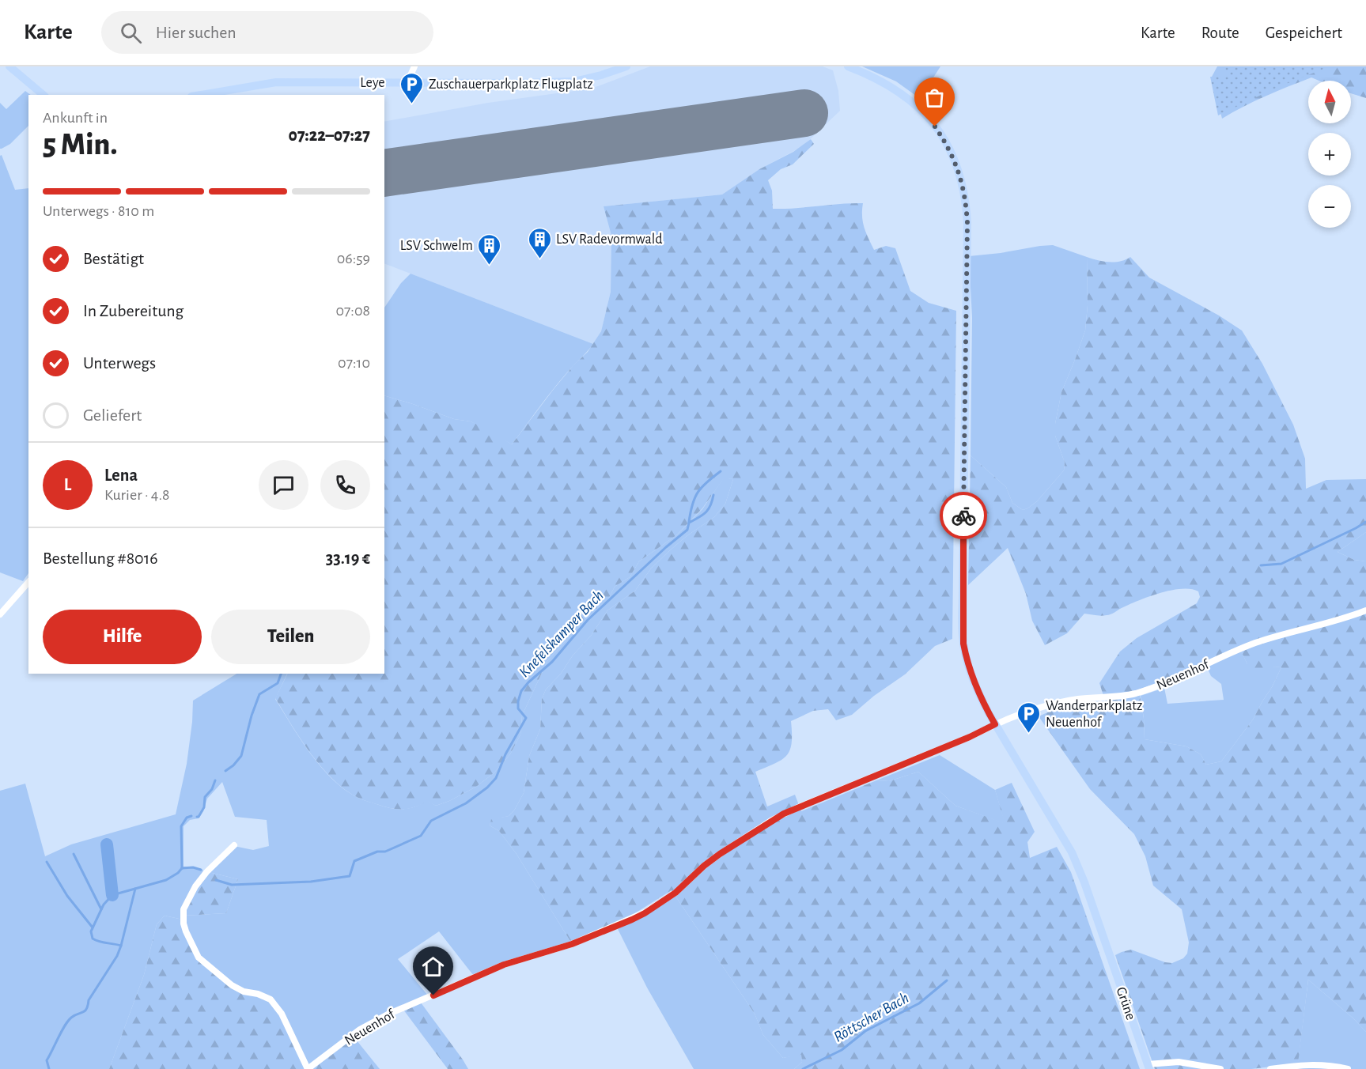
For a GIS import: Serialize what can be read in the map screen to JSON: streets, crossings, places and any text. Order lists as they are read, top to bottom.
{
  "streets": {
    "main road": ["Leye", "Grüne"],
    "street": ["Neuenhof"]
  },
  "crossings": [
    ["Neuenhof", "Grüne"]
  ],
  "water": ["Knefelskamper Bach", "Röttscher Bach"],
  "places": {
    "parking": ["Zuschauerparkplatz Flugplatz", "Wanderparkplatz Neuenhof"],
    "building": ["LSV Radevormwald", "LSV Schwelm"]
  },
  "north": "top",
  "page": {
    "header": "Karte",
    "search": "Hier suchen",
    "nav": ["Karte", "Route", "Gespeichert"],
    "map_buttons": ["+", "−"],
    "heading": ["5 Min.", "Ankunft in", "07:22–07:27"],
    "panel": [
      "Lena",
      "Kurier · 4.8",
      "Bestellung #8016",
      "33.19 €"
    ],
    "bar": "Unterwegs · 810 m",
    "list": [
      ["Bestätigt", "06:59"],
      ["In Zubereitung", "07:08"],
      ["Unterwegs", "07:10"],
      "Geliefert"
    ],
    "round": "L",
    "buttons": ["Hilfe", "Teilen"]
  }
}
